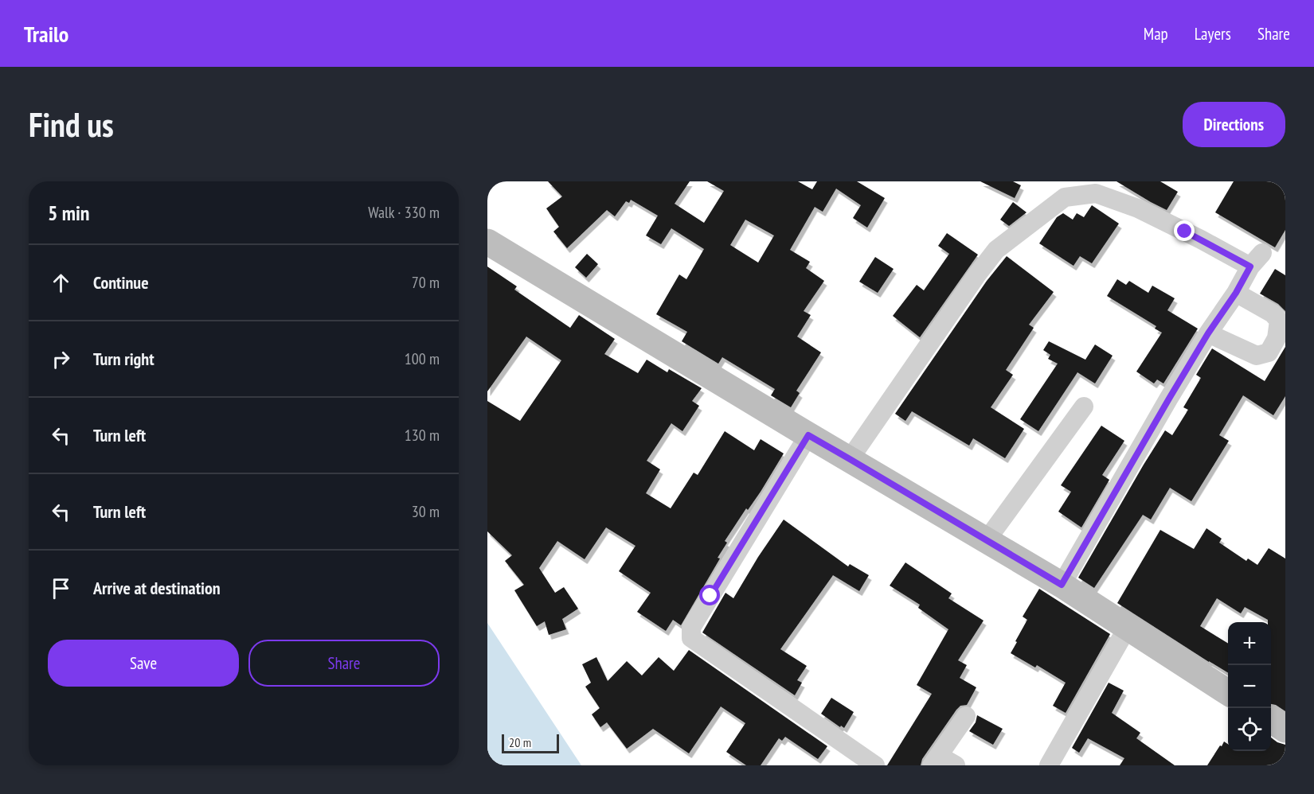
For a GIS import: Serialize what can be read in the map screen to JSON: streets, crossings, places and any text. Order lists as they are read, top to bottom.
{
  "scale_bar": "20 m",
  "page": {
    "header": "Trailo",
    "nav": ["Map", "Layers", "Share"],
    "buttons": [
      "Directions",
      ["Save", "Share"]
    ],
    "title": "Find us",
    "heading": ["5 min", "Walk · 330 m"],
    "list": [
      ["Continue", "70 m"],
      ["Turn right", "100 m"],
      ["Turn left", "130 m"],
      ["Turn left", "30 m"],
      "Arrive at destination"
    ],
    "map_buttons": ["+", "−"],
    "scale": "20 m"
  }
}
